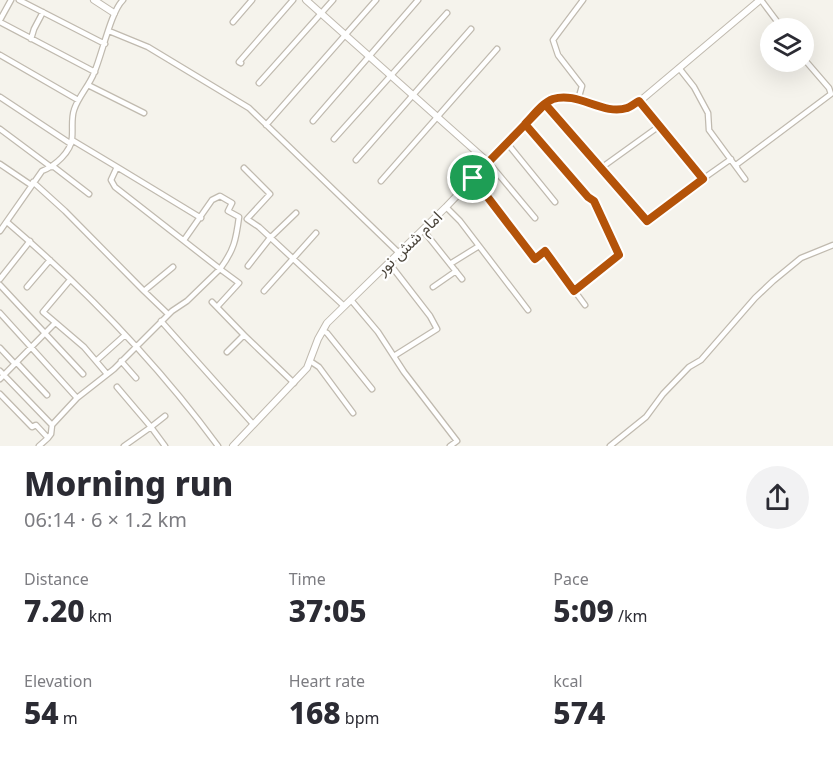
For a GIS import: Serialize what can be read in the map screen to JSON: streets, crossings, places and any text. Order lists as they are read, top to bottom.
{
  "streets": {
    "street": ["امام شش نور"]
  },
  "page": {
    "heading": ["Morning run", "06:14 · 6 × 1.2 km"],
    "stats": [
      ["Distance", "7.20 km"],
      ["Time", "37:05"],
      ["Pace", "5:09 /km"],
      ["Elevation", "54 m"],
      ["Heart rate", "168 bpm"],
      ["kcal", "574"]
    ]
  }
}
